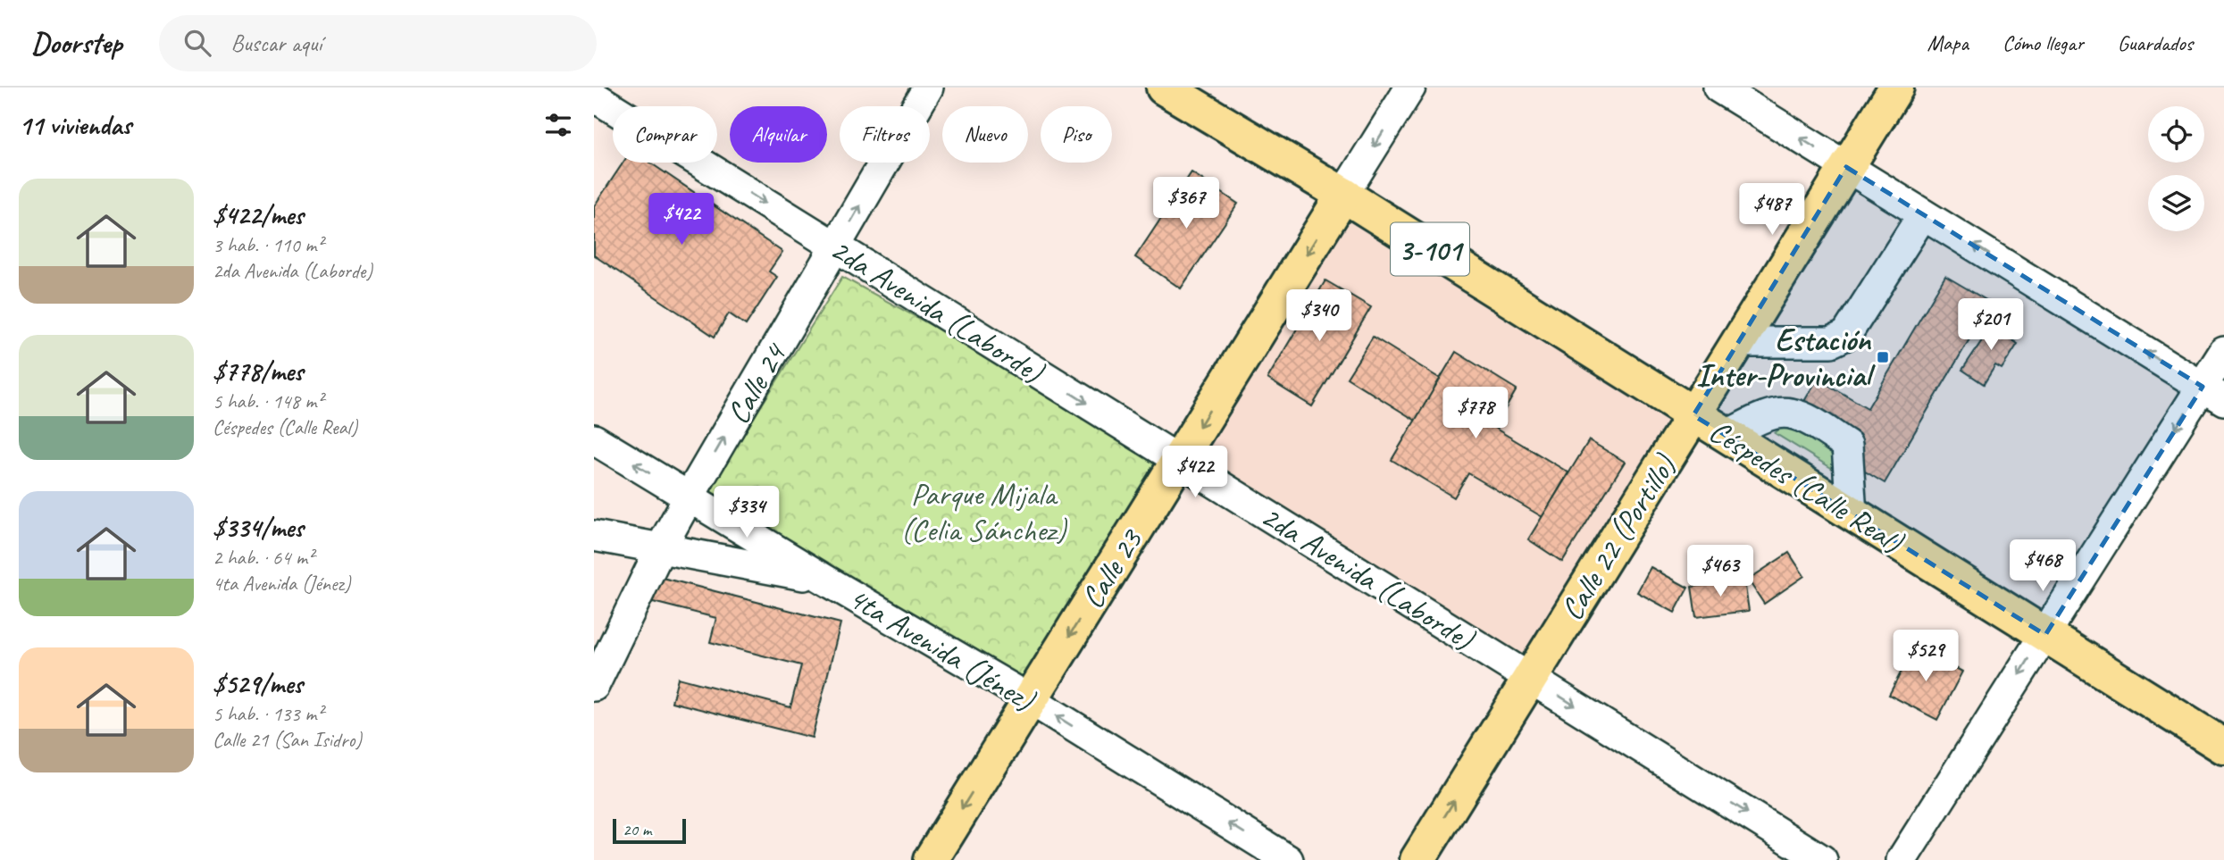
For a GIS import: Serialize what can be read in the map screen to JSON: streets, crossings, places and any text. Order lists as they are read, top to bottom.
{
  "streets": {
    "main road": [
      "3-101",
      "Céspedes (Calle Real)",
      "Calle 22 (Portillo)",
      "Calle 23"
    ],
    "street": ["2da Avenida (Laborde)", "Calle 24", "4ta Avenida (Jénez)"]
  },
  "crossings": [
    ["2da Avenida (Laborde)", "Calle 24"],
    ["2da Avenida (Laborde)", "Calle 22 (Portillo)"],
    ["2da Avenida (Laborde)", "Calle 23"],
    ["Calle 24", "4ta Avenida (Jénez)"],
    ["Céspedes (Calle Real)", "Calle 22 (Portillo)"],
    ["Céspedes (Calle Real)", "Calle 23"],
    ["Calle 23", "4ta Avenida (Jénez)"]
  ],
  "one_way": [
    "2da Avenida (Laborde)",
    "Calle 24",
    "Calle 23",
    "4ta Avenida (Jénez)"
  ],
  "parks": ["Parque Mijala (Celia Sánchez)"],
  "places": {
    "transit": ["Estación Inter-Provincial"]
  },
  "scale_bar": "20 m",
  "page": {
    "header": "Doorstep",
    "search": "Buscar aquí",
    "nav": ["Mapa", "Cómo llegar", "Guardados"],
    "heading": "11 viviendas",
    "chip": [
      "Comprar",
      "Alquilar",
      "Filtros",
      "Nuevo",
      "Piso"
    ],
    "list": [
      {
        "name": "$422/mes",
        "note": "3 hab. · 110 m² · 2da Avenida (Laborde)"
      },
      {
        "name": "$778/mes",
        "note": "5 hab. · 148 m² · Céspedes (Calle Real)"
      },
      {
        "name": "$334/mes",
        "note": "2 hab. · 64 m² · 4ta Avenida (Jénez)"
      },
      {
        "name": "$529/mes",
        "note": "5 hab. · 133 m² · Calle 21 (San Isidro)"
      }
    ],
    "price": [
      "$367",
      "$487",
      "$422",
      "$340",
      "$201",
      "$778",
      "$422",
      "$334",
      "$468",
      "$463",
      "$529"
    ],
    "scale": "20 m"
  }
}
